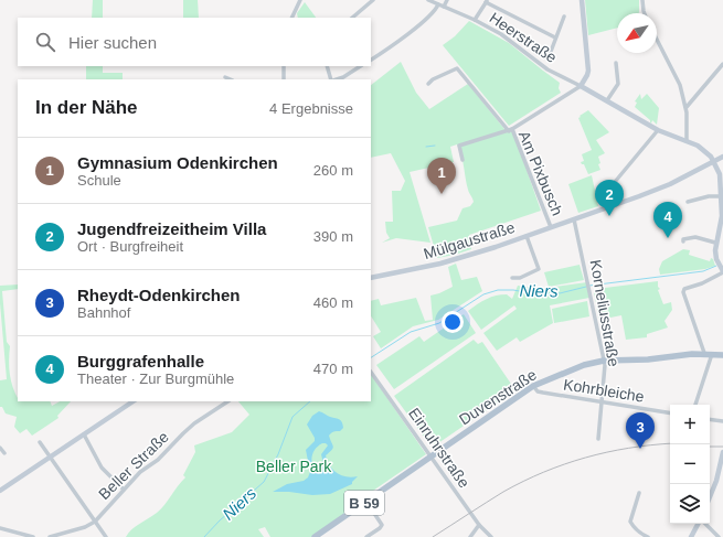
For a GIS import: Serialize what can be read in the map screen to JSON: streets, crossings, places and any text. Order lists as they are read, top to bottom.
{
  "streets": {
    "main road": ["Duvenstraße", "B 59"],
    "street": [
      "Heerstraße",
      "Am Pixbusch",
      "Mülgaustraße",
      "Korneliusstraße",
      "Kohrbleiche",
      "Einruhrstraße",
      "Beller Straße"
    ]
  },
  "crossings": [
    ["Am Pixbusch", "Mülgaustraße"],
    ["Mülgaustraße", "Korneliusstraße"],
    ["Korneliusstraße", "Kohrbleiche"],
    ["Korneliusstraße", "Duvenstraße"],
    ["Kohrbleiche", "Duvenstraße"],
    ["Duvenstraße", "Einruhrstraße"]
  ],
  "water": ["Niers"],
  "parks": ["Beller Park"],
  "north": "bottom left",
  "page": {
    "search": "Hier suchen",
    "heading": ["In der Nähe", "4 Ergebnisse"],
    "list": [
      {
        "mark": "1",
        "name": "Gymnasium Odenkirchen",
        "note": "Schule",
        "value": "260 m"
      },
      {
        "mark": "2",
        "name": "Jugendfreizeitheim Villa",
        "note": "Ort · Burgfreiheit",
        "value": "390 m"
      },
      {
        "mark": "3",
        "name": "Rheydt-Odenkirchen",
        "note": "Bahnhof",
        "value": "460 m"
      },
      {
        "mark": "4",
        "name": "Burggrafenhalle",
        "note": "Theater · Zur Burgmühle",
        "value": "470 m"
      }
    ],
    "pins": [
      "1",
      "2",
      "4",
      "3"
    ],
    "map_buttons": ["+", "−"]
  }
}
